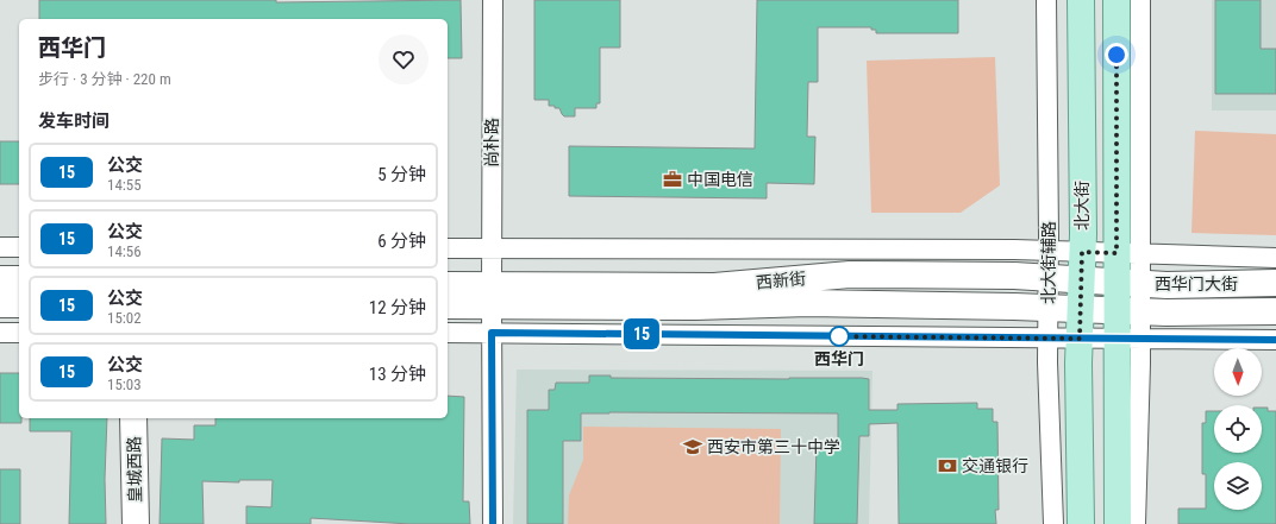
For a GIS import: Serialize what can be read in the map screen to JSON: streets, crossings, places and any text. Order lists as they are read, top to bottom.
{
  "streets": {
    "main road": [
      "北大街",
      "西新街",
      "西华门大街",
      "皇城西路"
    ],
    "street": ["尚朴路", "北大街辅路"]
  },
  "crossings": [
    ["尚朴路", "西新街"],
    ["北大街", "西新街"],
    ["北大街", "西华门大街"],
    ["北大街辅路", "西新街"],
    ["西新街", "西华门大街"]
  ],
  "places": {
    "office": ["中国电信"],
    "other": ["西华门"],
    "school or university": ["西安市第三十中学"],
    "bank": ["交通银行"]
  },
  "lines": ["bus line 15"],
  "north": "bottom",
  "page": {
    "on_map": "15",
    "heading": [
      ["西华门", "步行 · 3 分钟 · 220 m"],
      "发车时间"
    ],
    "list": [
      {
        "mark": "15",
        "name": "公交",
        "note": "14:55",
        "value": "5 分钟"
      },
      {
        "mark": "15",
        "name": "公交",
        "note": "14:56",
        "value": "6 分钟"
      },
      {
        "mark": "15",
        "name": "公交",
        "note": "15:02",
        "value": "12 分钟"
      },
      {
        "mark": "15",
        "name": "公交",
        "note": "15:03",
        "value": "13 分钟"
      }
    ]
  }
}
